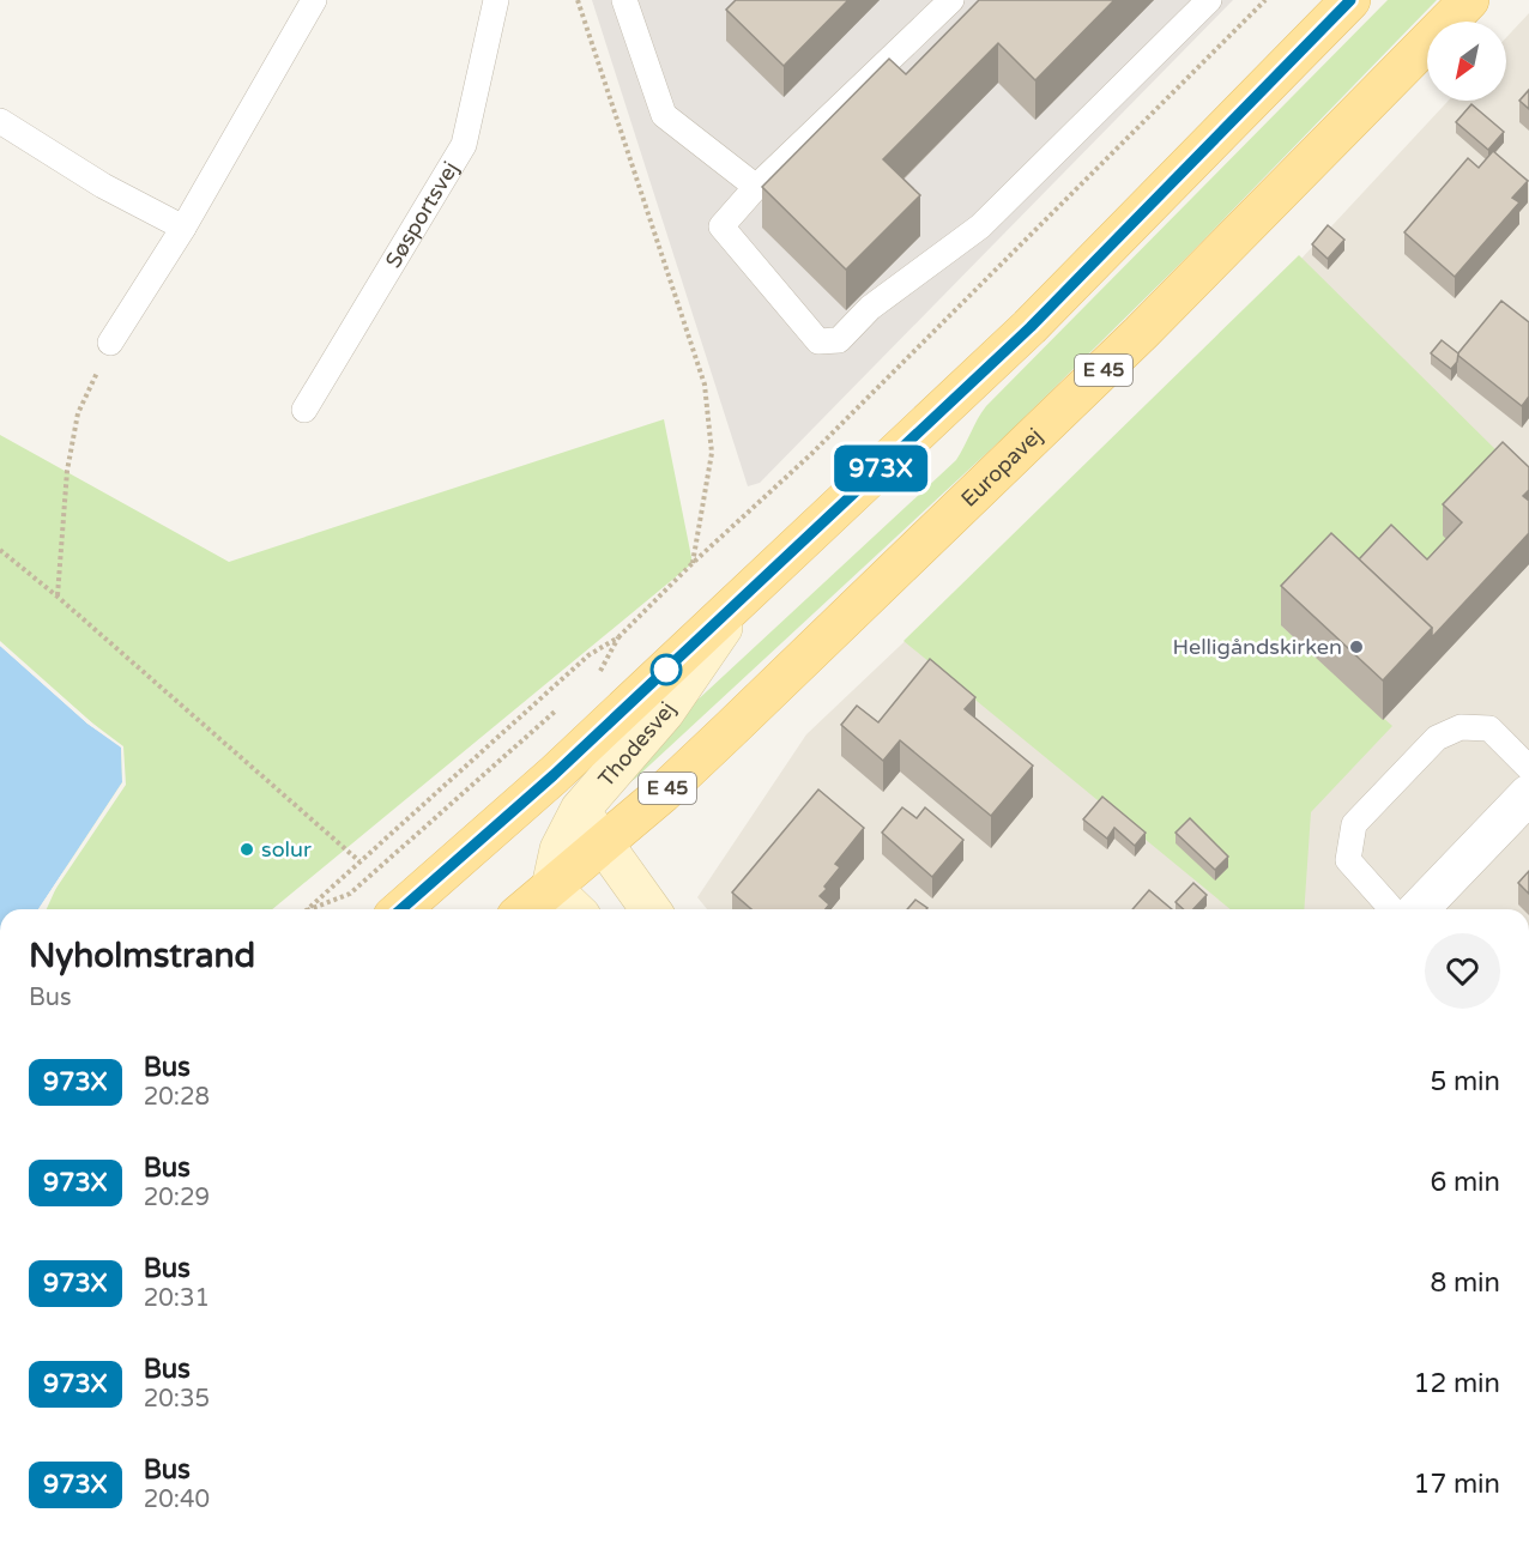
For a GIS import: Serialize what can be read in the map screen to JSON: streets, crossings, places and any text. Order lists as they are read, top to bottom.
{
  "streets": {
    "main road": ["E 45", "Europavej", "Thodesvej"],
    "lane": ["Søsportsvej"]
  },
  "crossings": [
    ["Europavej", "Thodesvej"]
  ],
  "places": ["Helligåndskirken", "solur"],
  "lines": ["bus line 973X"],
  "north": "bottom left",
  "page": {
    "on_map": "973X",
    "heading": ["Nyholmstrand", "Bus"],
    "list": [
      {
        "mark": "973X",
        "name": "Bus",
        "note": "20:28",
        "value": "5 min"
      },
      {
        "mark": "973X",
        "name": "Bus",
        "note": "20:29",
        "value": "6 min"
      },
      {
        "mark": "973X",
        "name": "Bus",
        "note": "20:31",
        "value": "8 min"
      },
      {
        "mark": "973X",
        "name": "Bus",
        "note": "20:35",
        "value": "12 min"
      },
      {
        "mark": "973X",
        "name": "Bus",
        "note": "20:40",
        "value": "17 min"
      }
    ]
  }
}
